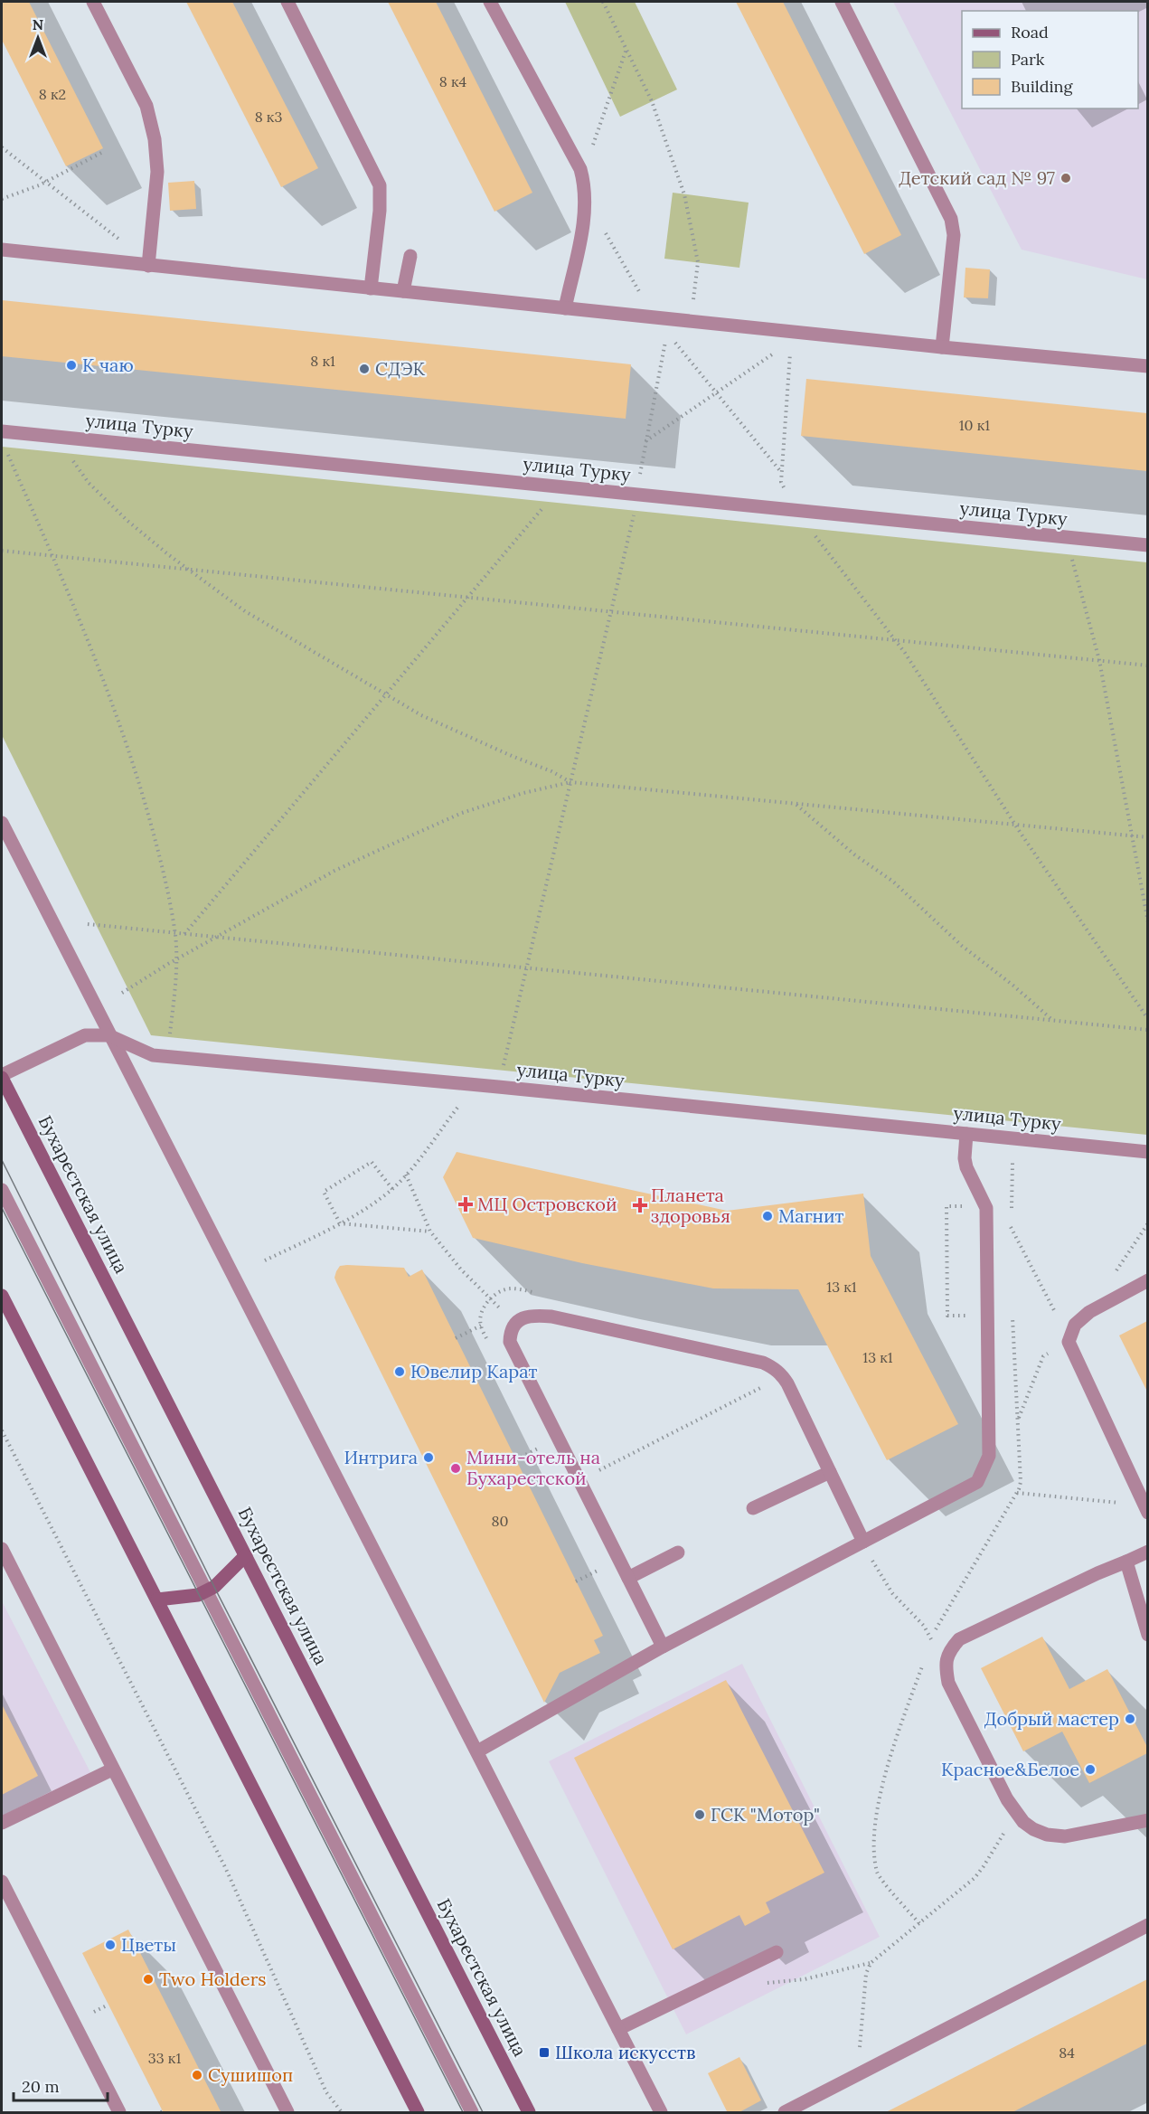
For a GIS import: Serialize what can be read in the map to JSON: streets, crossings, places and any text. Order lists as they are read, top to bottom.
{
  "streets": {
    "main road": ["Бухарестская улица"],
    "street": ["улица Турку"]
  },
  "crossings": [
    ["улица Турку", "Бухарестская улица"]
  ],
  "places": {
    "other": [
      "Детский сад № 97",
      "К чаю",
      "СДЭК",
      "Магнит",
      "Ювелир Карат",
      "Интрига",
      "Мини-отель на Бухарестской",
      "Добрый мастер",
      "Красное&Белое",
      "ГСК \"Мотор\"",
      "Цветы",
      "Two Holders",
      "Сушишоп"
    ],
    "health": ["МЦ Островской", "Планета здоровья"],
    "transit": ["Школа искусств"]
  },
  "house_numbers": [
    "8 к4",
    "8 к2",
    "8 к3",
    "8 к1",
    "10 к1",
    "13 к1",
    "13 к1",
    "80",
    "84",
    "33 к1"
  ],
  "legend": ["Road", "Park", "Building"],
  "scale_bar": "20 m",
  "north": "top"
}
